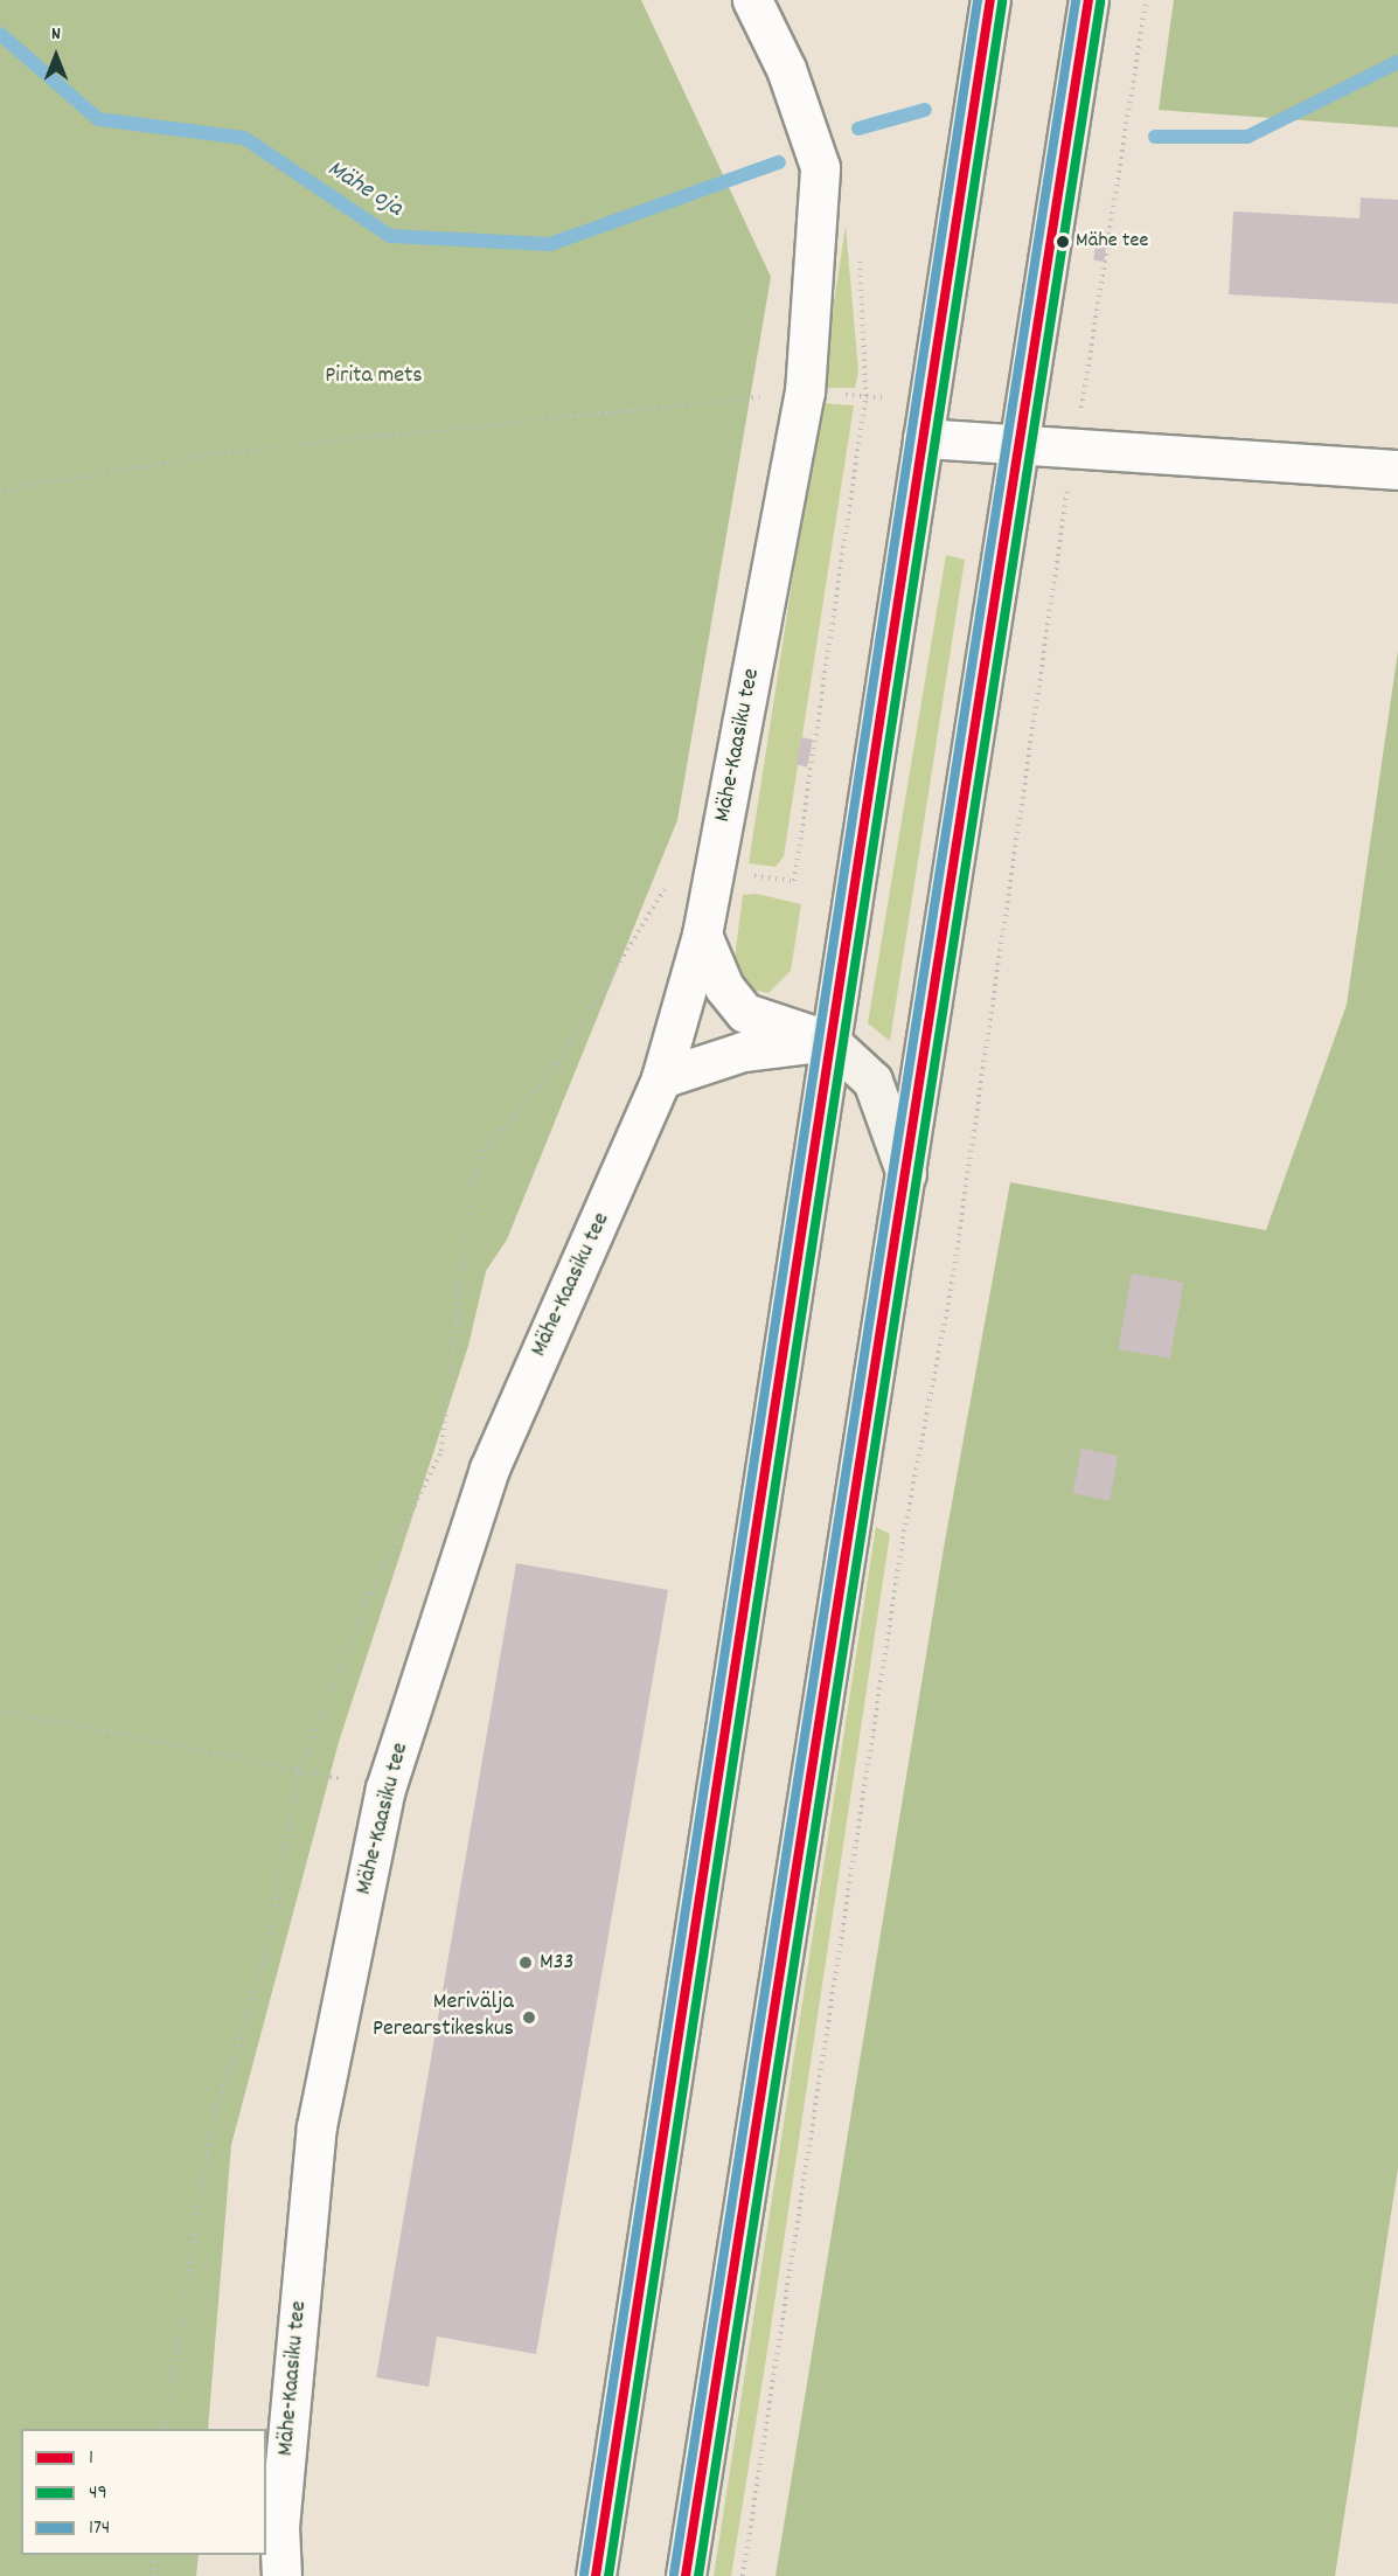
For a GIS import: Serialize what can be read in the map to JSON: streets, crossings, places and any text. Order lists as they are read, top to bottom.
{
  "streets": {
    "street": ["Mähe-Kaasiku tee"]
  },
  "water": ["Mähe oja"],
  "parks": ["Pirita mets"],
  "places": ["Mähe tee", "M33", "Merivälja Perearstikeskus"],
  "lines": ["transit line 1", "transit line 174", "transit line 49"],
  "legend": ["1", "49", "174"],
  "north": "top"
}
